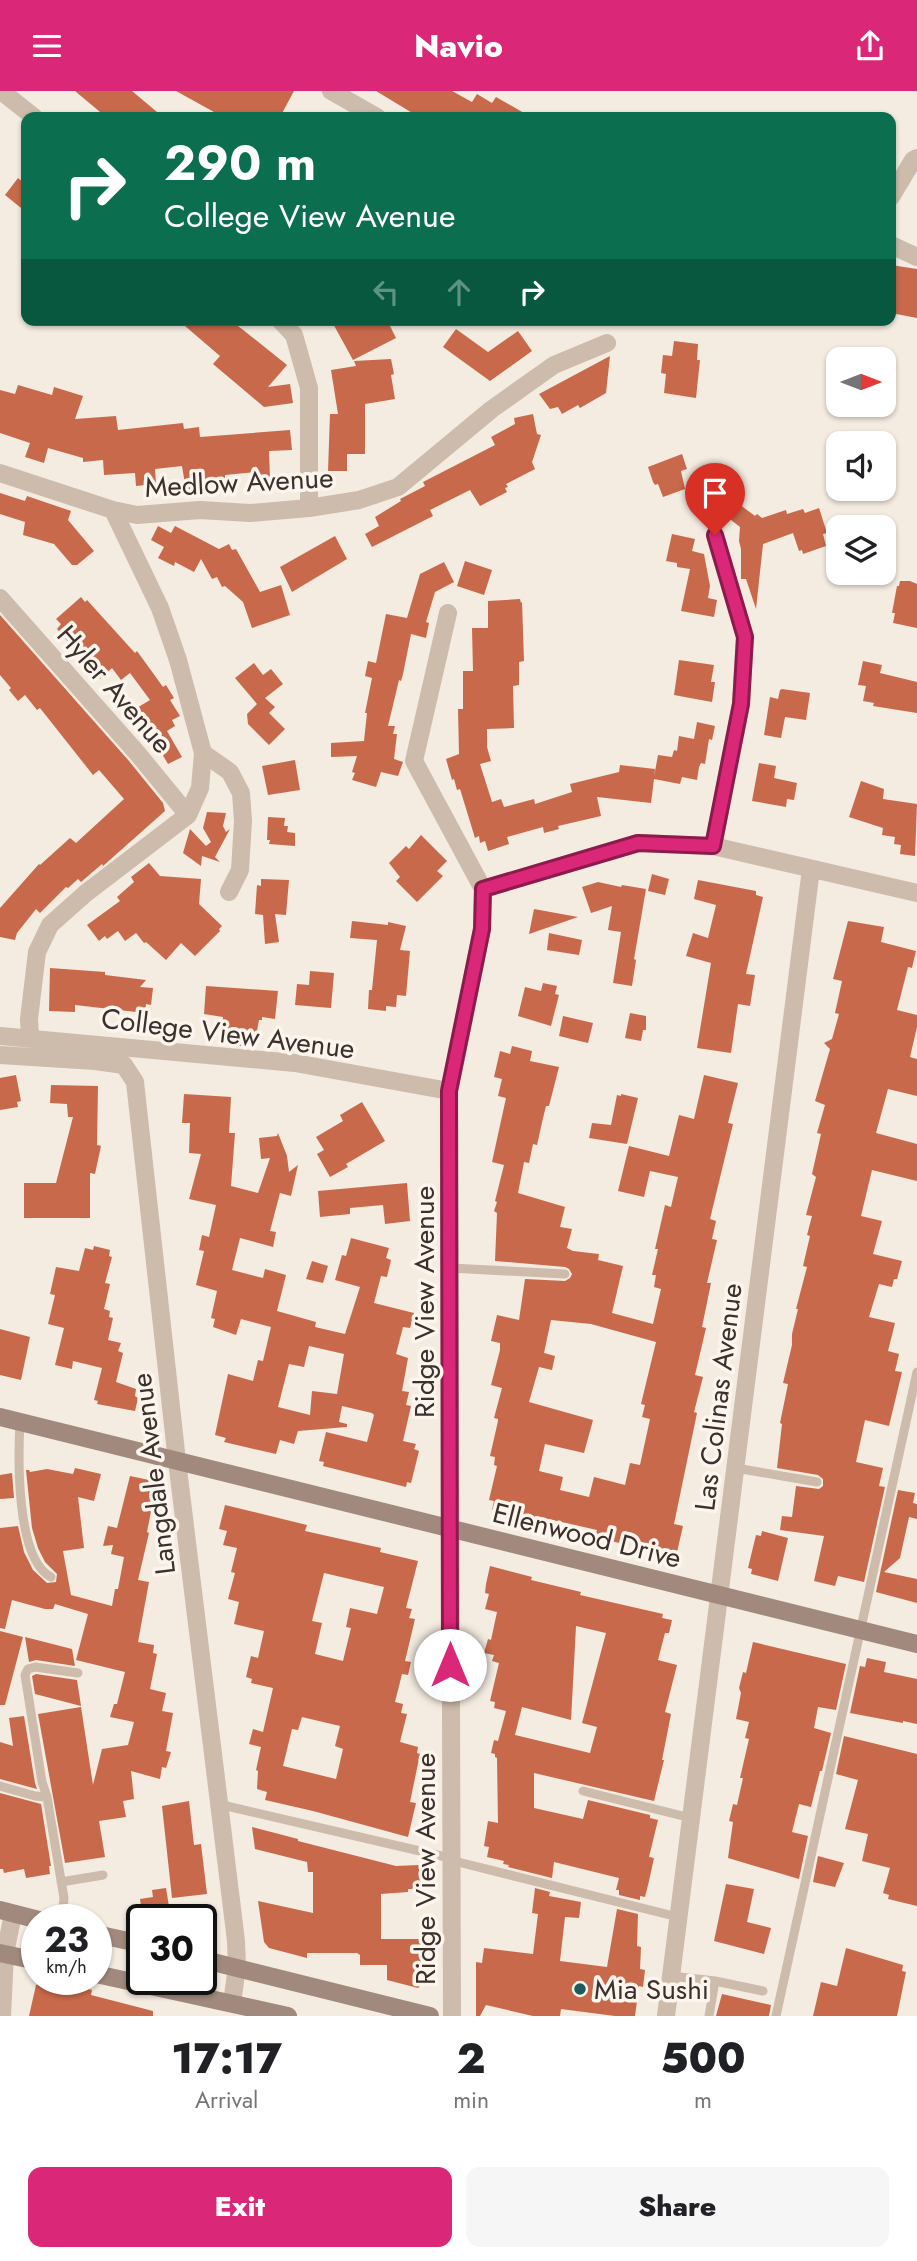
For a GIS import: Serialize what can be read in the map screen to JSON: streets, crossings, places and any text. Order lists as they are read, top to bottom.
{
  "streets": {
    "street": [
      "Medlow Avenue",
      "Hyler Avenue",
      "College View Avenue",
      "Ridge View Avenue",
      "Las Colinas Avenue",
      "Langdale Avenue",
      "Ellenwood Drive"
    ]
  },
  "crossings": [
    ["College View Avenue", "Ridge View Avenue"],
    ["Ridge View Avenue", "Ellenwood Drive"],
    ["Las Colinas Avenue", "Ellenwood Drive"],
    ["Langdale Avenue", "Ellenwood Drive"]
  ],
  "places": ["Mia Sushi"],
  "north": "right",
  "page": {
    "header": "Navio",
    "turn": ["290 m", "College View Avenue"],
    "speed": "23 km/h",
    "limit": "30",
    "eta": [
      "17:17",
      "Arrival",
      "2",
      "min",
      "500",
      "m"
    ],
    "buttons": ["Exit", "Share"]
  }
}
